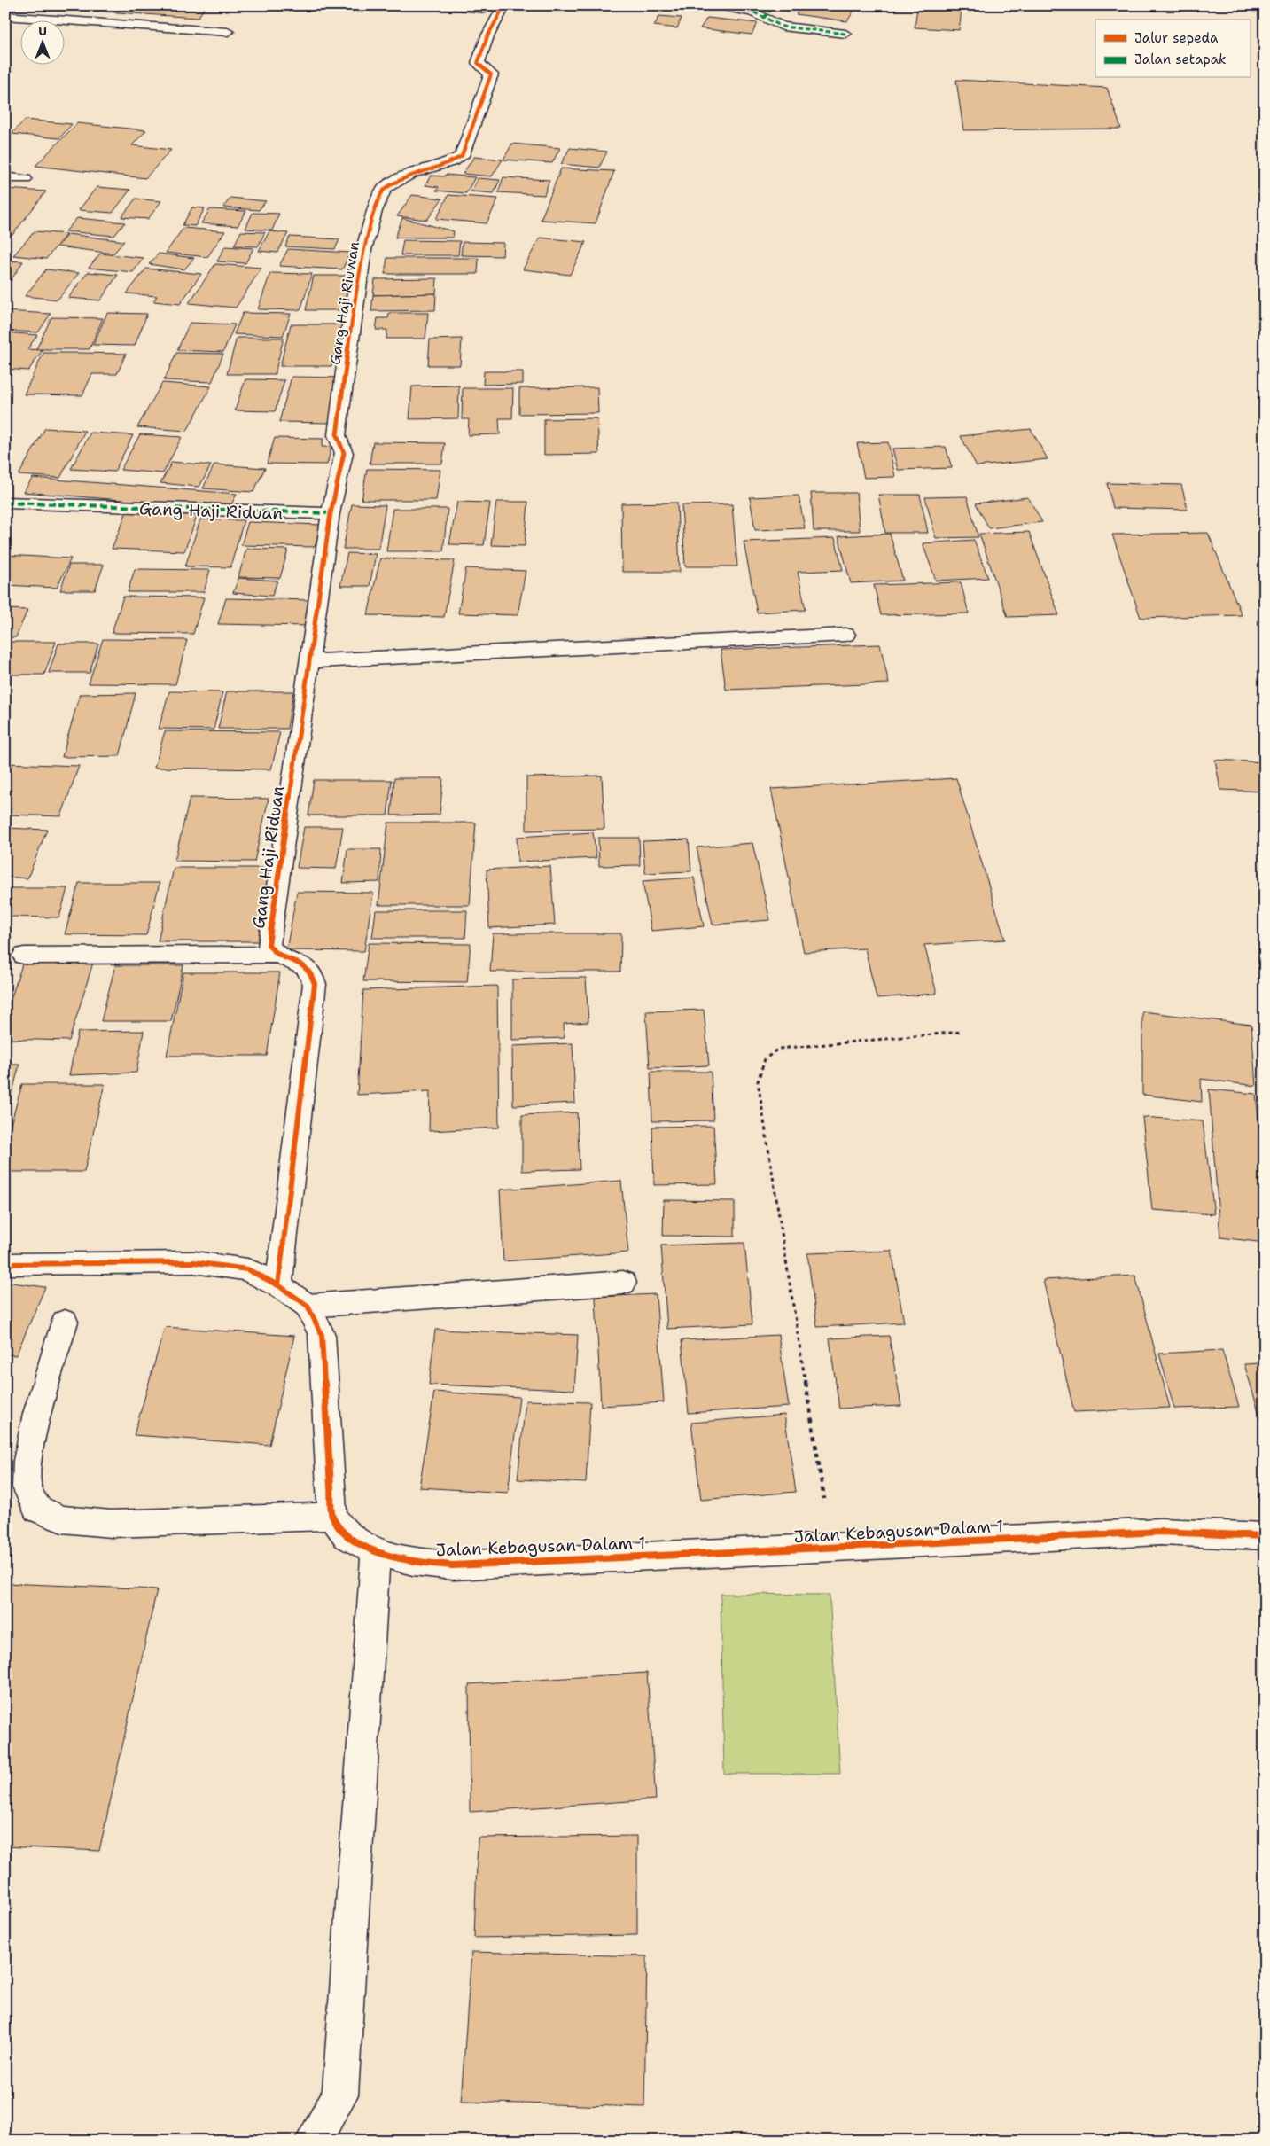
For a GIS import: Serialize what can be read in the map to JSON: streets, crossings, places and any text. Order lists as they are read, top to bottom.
{
  "streets": {
    "street": ["Gang Haji Riuwan", "Gang Haji Riduan", "Jalan Kebagusan Dalam 1"]
  },
  "crossings": [
    ["Gang Haji Riuwan", "Gang Haji Riduan"]
  ],
  "legend": ["Jalur sepeda", "Jalan setapak"],
  "north": "top"
}
